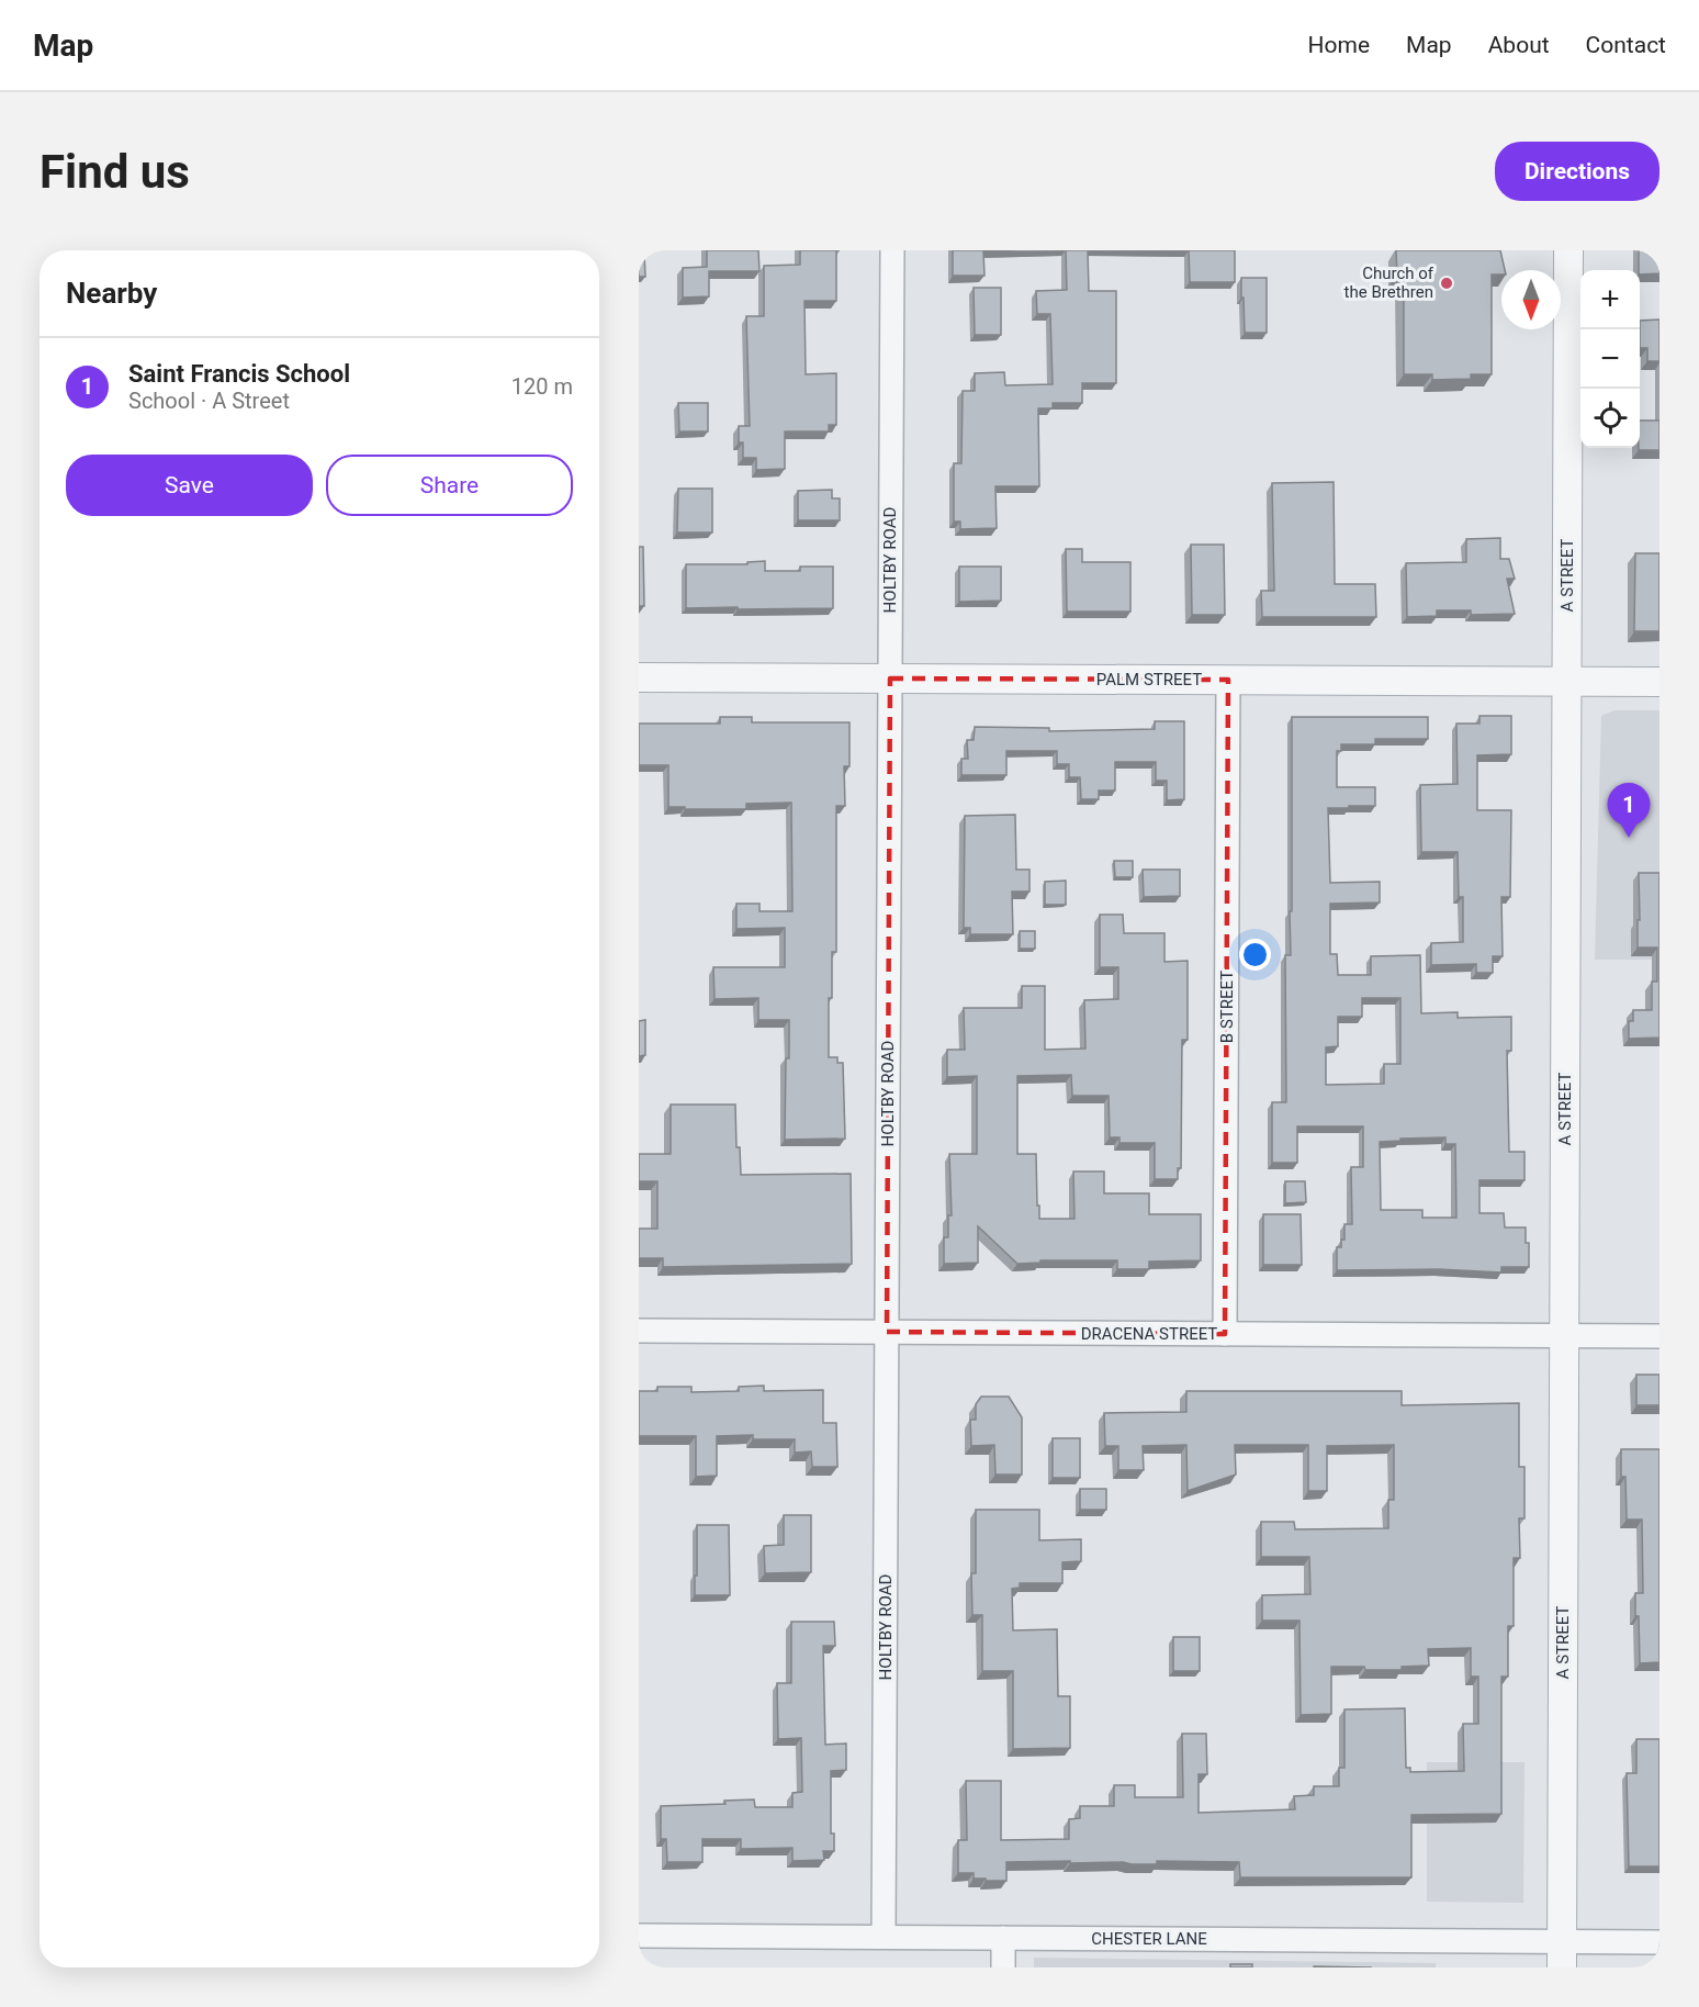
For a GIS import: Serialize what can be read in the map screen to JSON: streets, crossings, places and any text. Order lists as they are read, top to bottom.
{
  "streets": {
    "street": [
      "HOLTBY ROAD",
      "A STREET",
      "PALM STREET",
      "B STREET",
      "DRACENA STREET",
      "CHESTER LANE"
    ]
  },
  "crossings": [
    ["HOLTBY ROAD", "PALM STREET"],
    ["HOLTBY ROAD", "DRACENA STREET"],
    ["HOLTBY ROAD", "CHESTER LANE"],
    ["A STREET", "PALM STREET"],
    ["A STREET", "DRACENA STREET"],
    ["A STREET", "CHESTER LANE"],
    ["PALM STREET", "B STREET"],
    ["B STREET", "DRACENA STREET"]
  ],
  "places": ["Church of the Brethren"],
  "north": "bottom",
  "page": {
    "header": "Map",
    "nav": [
      "Home",
      "Map",
      "About",
      "Contact"
    ],
    "buttons": [
      "Directions",
      ["Save", "Share"]
    ],
    "title": "Find us",
    "heading": "Nearby",
    "map_buttons": ["+", "−"],
    "list": [
      {
        "mark": "1",
        "name": "Saint Francis School",
        "note": "School · A Street",
        "value": "120 m"
      }
    ],
    "pins": "1"
  }
}
